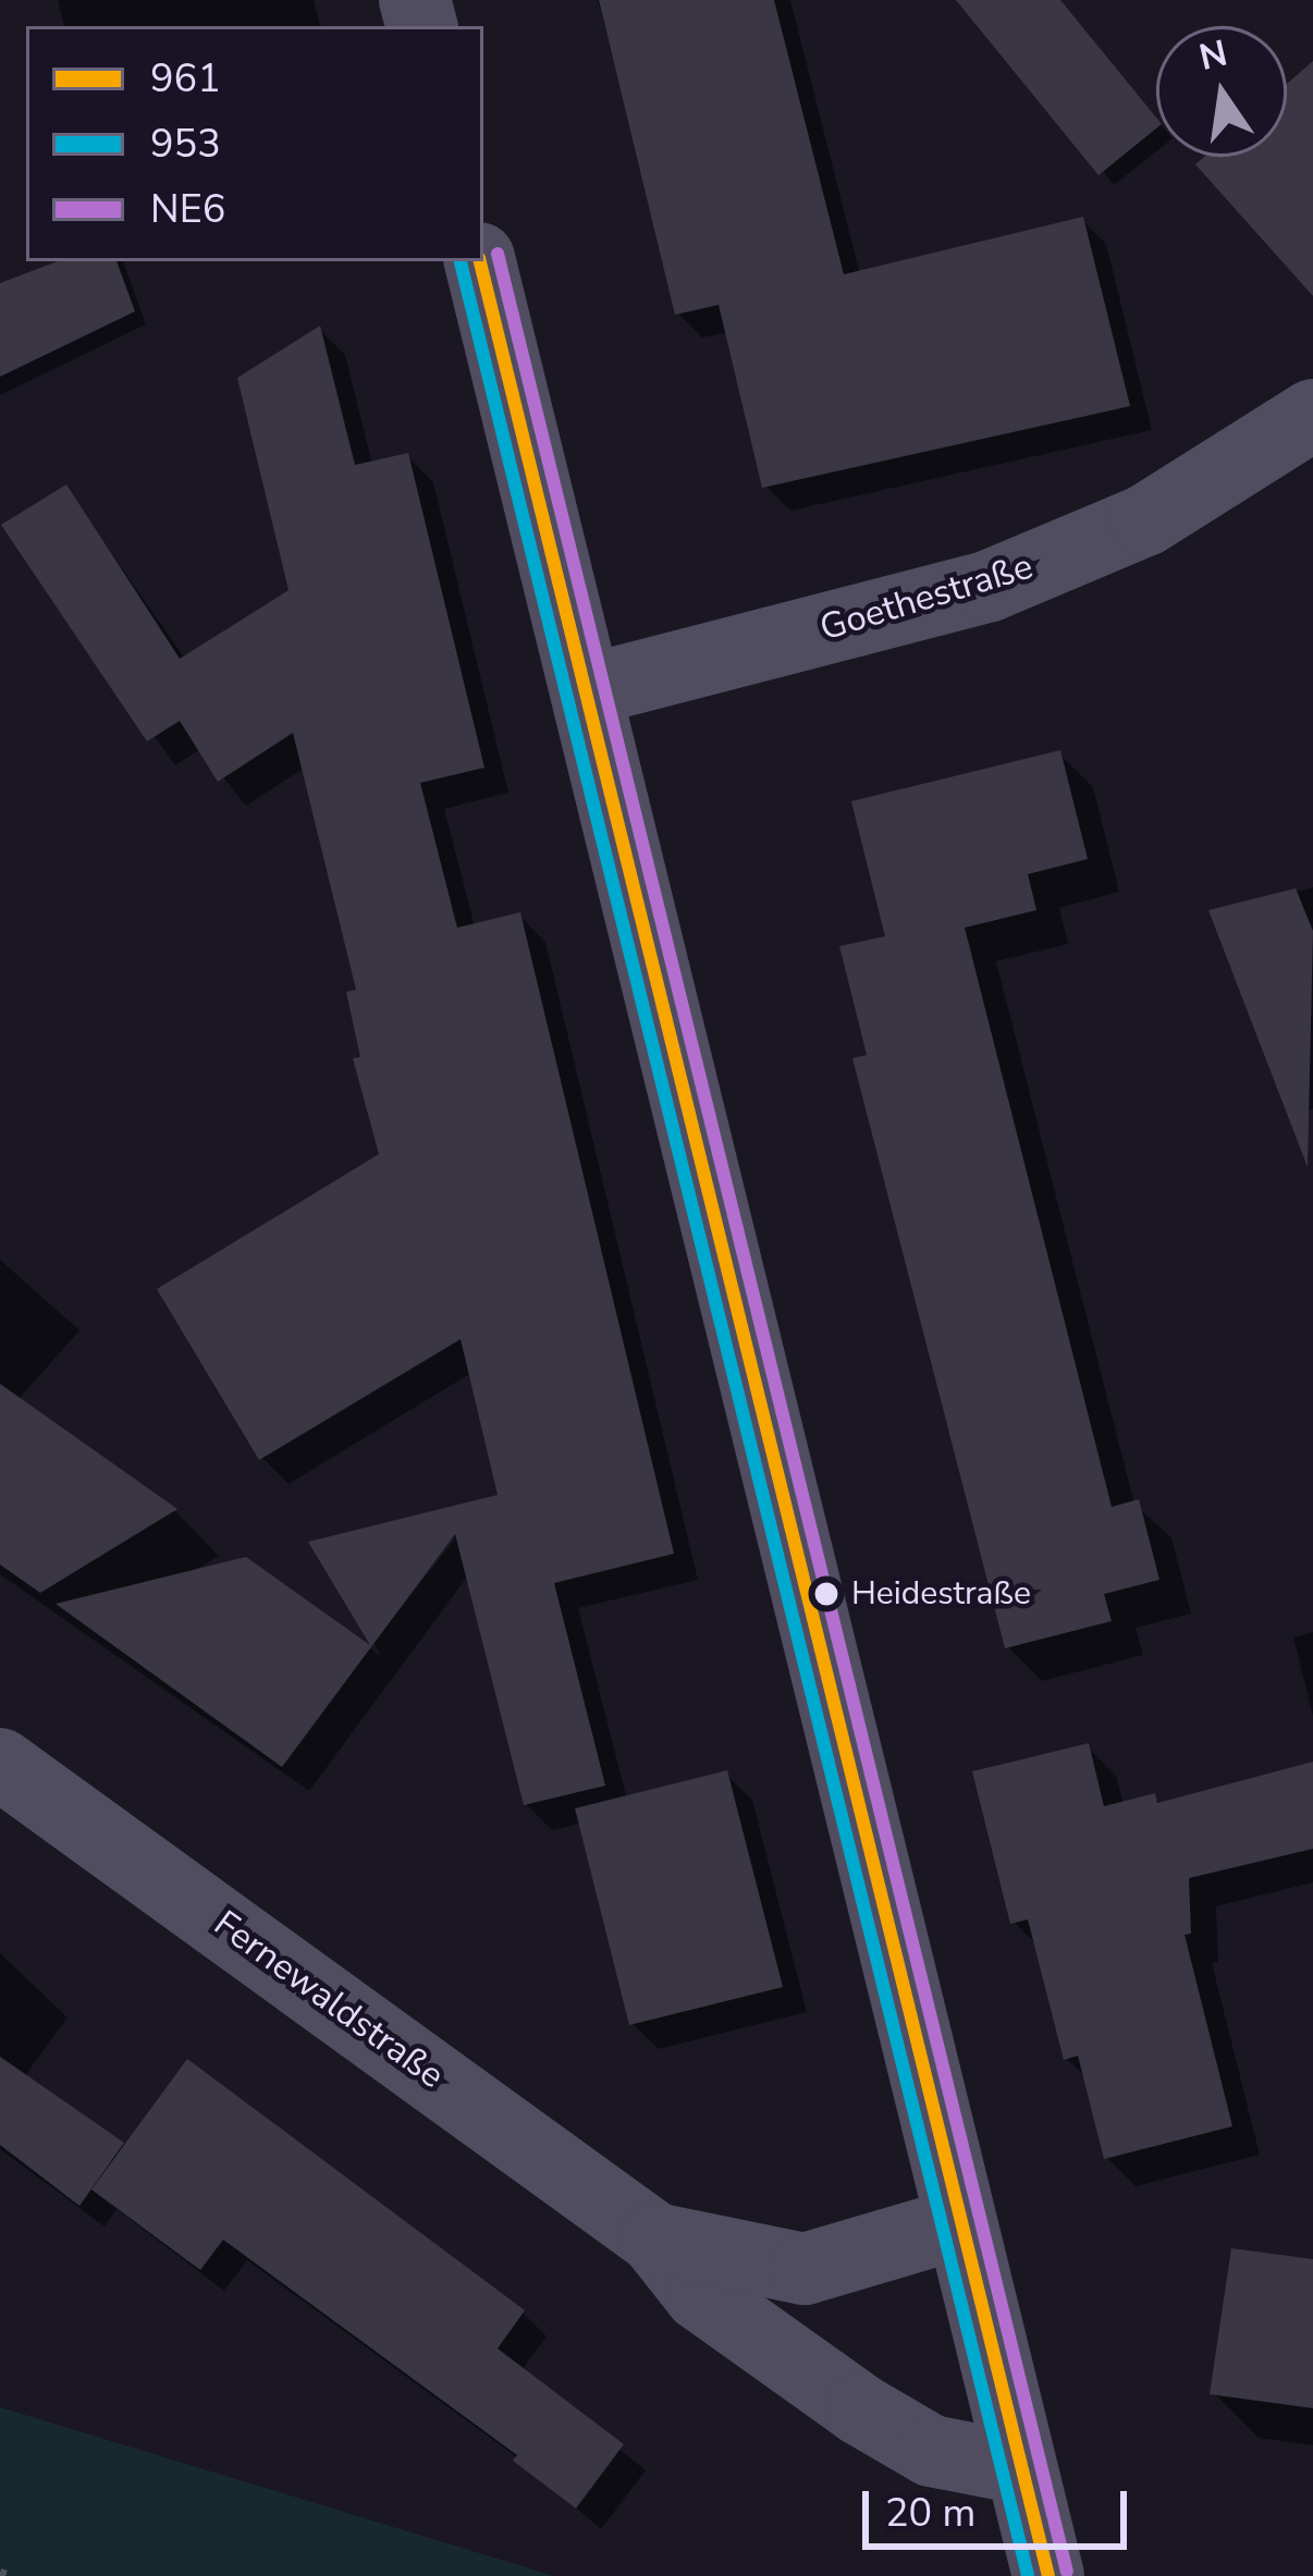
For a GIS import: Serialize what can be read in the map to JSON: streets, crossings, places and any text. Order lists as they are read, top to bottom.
{
  "streets": {
    "street": ["Goethestraße", "Fernewaldstraße"]
  },
  "places": ["Heidestraße"],
  "lines": ["transit line NE6", "transit line 961", "transit line 953"],
  "legend": ["961", "953", "NE6"],
  "scale_bar": "20 m",
  "north": "top"
}
